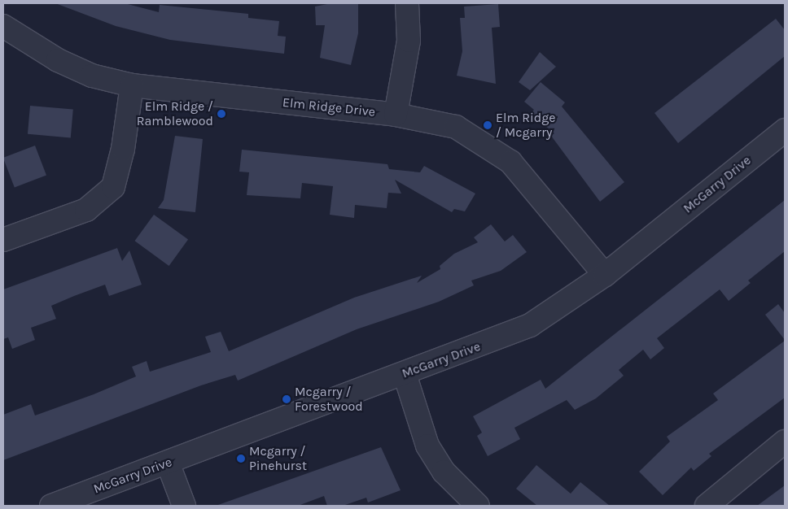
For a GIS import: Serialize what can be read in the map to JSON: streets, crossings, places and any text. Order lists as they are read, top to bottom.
{
  "streets": {
    "street": ["Elm Ridge Drive", "McGarry Drive"]
  },
  "crossings": [
    ["Elm Ridge Drive", "McGarry Drive"]
  ],
  "places": [
    "Elm Ridge / Ramblewood",
    "Elm Ridge / Mcgarry",
    "Mcgarry / Forestwood",
    "Mcgarry / Pinehurst"
  ]
}
